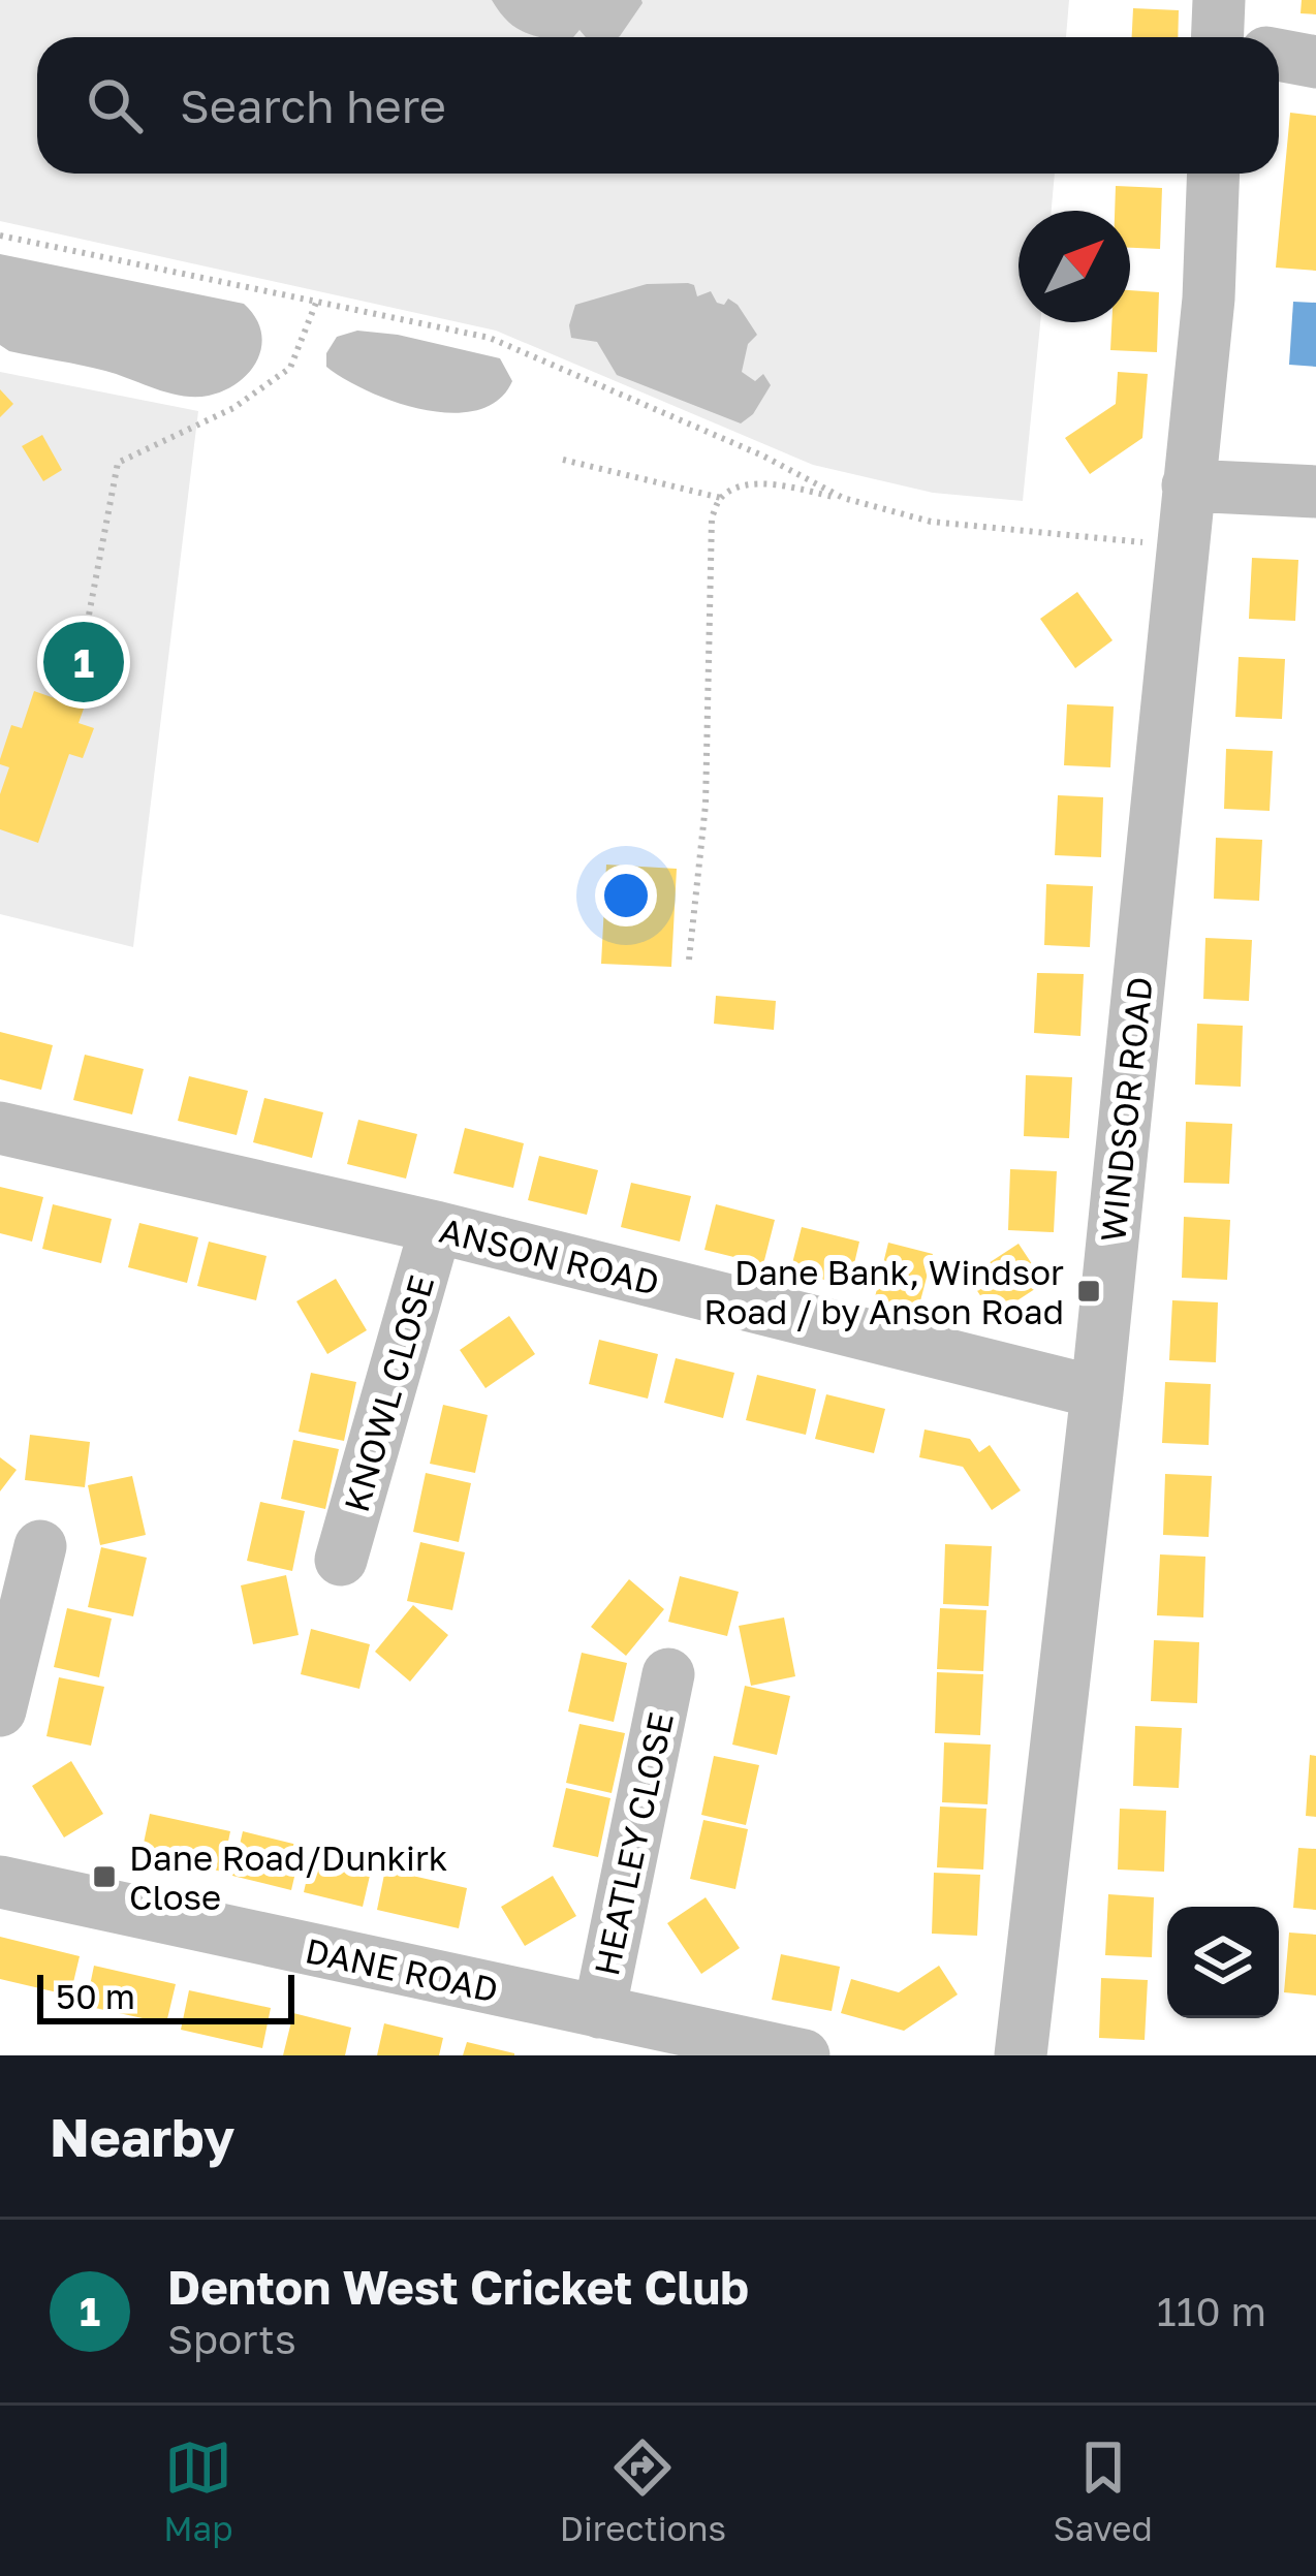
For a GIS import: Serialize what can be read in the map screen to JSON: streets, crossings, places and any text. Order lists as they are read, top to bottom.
{
  "streets": {
    "street": [
      "WINDSOR ROAD",
      "ANSON ROAD",
      "KNOWL CLOSE",
      "HEATLEY CLOSE",
      "DANE ROAD"
    ]
  },
  "crossings": [
    ["WINDSOR ROAD", "ANSON ROAD"],
    ["ANSON ROAD", "KNOWL CLOSE"],
    ["HEATLEY CLOSE", "DANE ROAD"]
  ],
  "places": {
    "transit": ["Dane Bank, Windsor Road / by Anson Road", "Dane Road/Dunkirk Close"]
  },
  "scale_bar": "50 m",
  "north": "top right",
  "page": {
    "search": "Search here",
    "pins": "1",
    "scale": "50 m",
    "heading": "Nearby",
    "list": [
      {
        "mark": "1",
        "name": "Denton West Cricket Club",
        "note": "Sports",
        "value": "110 m"
      }
    ],
    "nav": ["Map", "Directions", "Saved"]
  }
}
